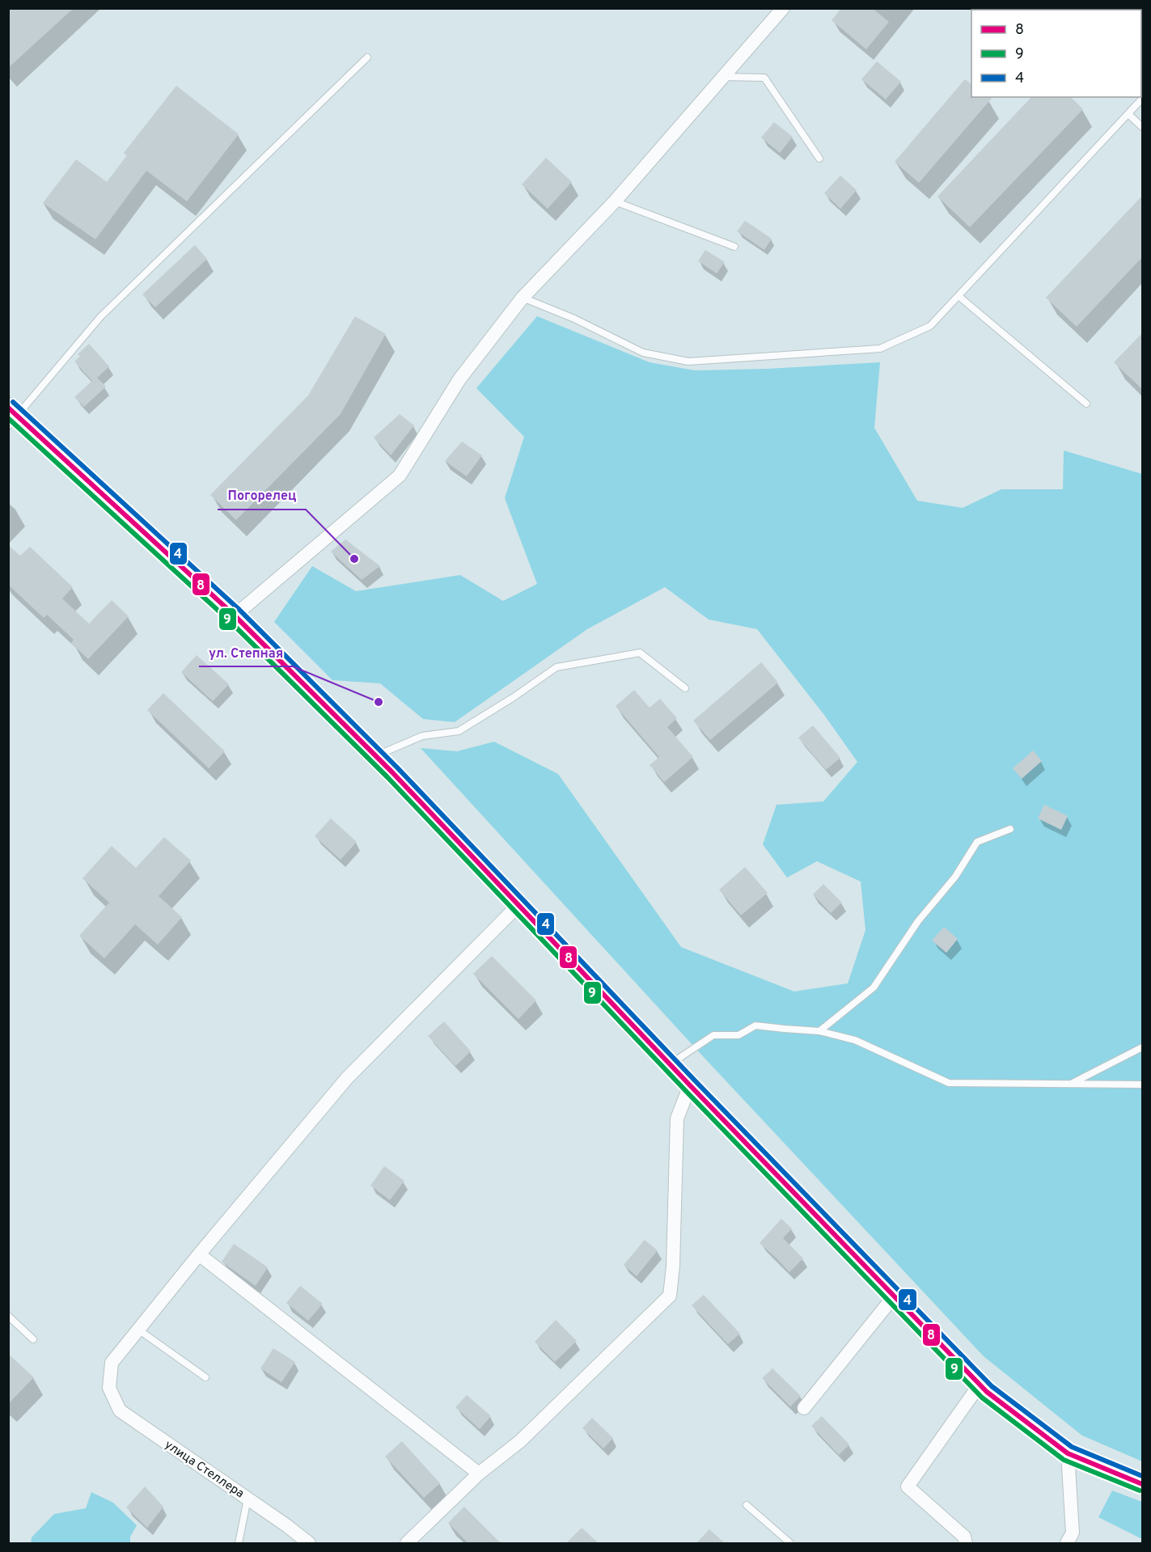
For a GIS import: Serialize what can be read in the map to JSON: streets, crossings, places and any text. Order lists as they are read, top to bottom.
{
  "streets": {
    "street": ["улица Стеллера"]
  },
  "places": ["Погорелец", "ул. Степная"],
  "lines": ["transit line 4", "transit line 8", "transit line 9"],
  "legend": ["8", "9", "4"]
}
